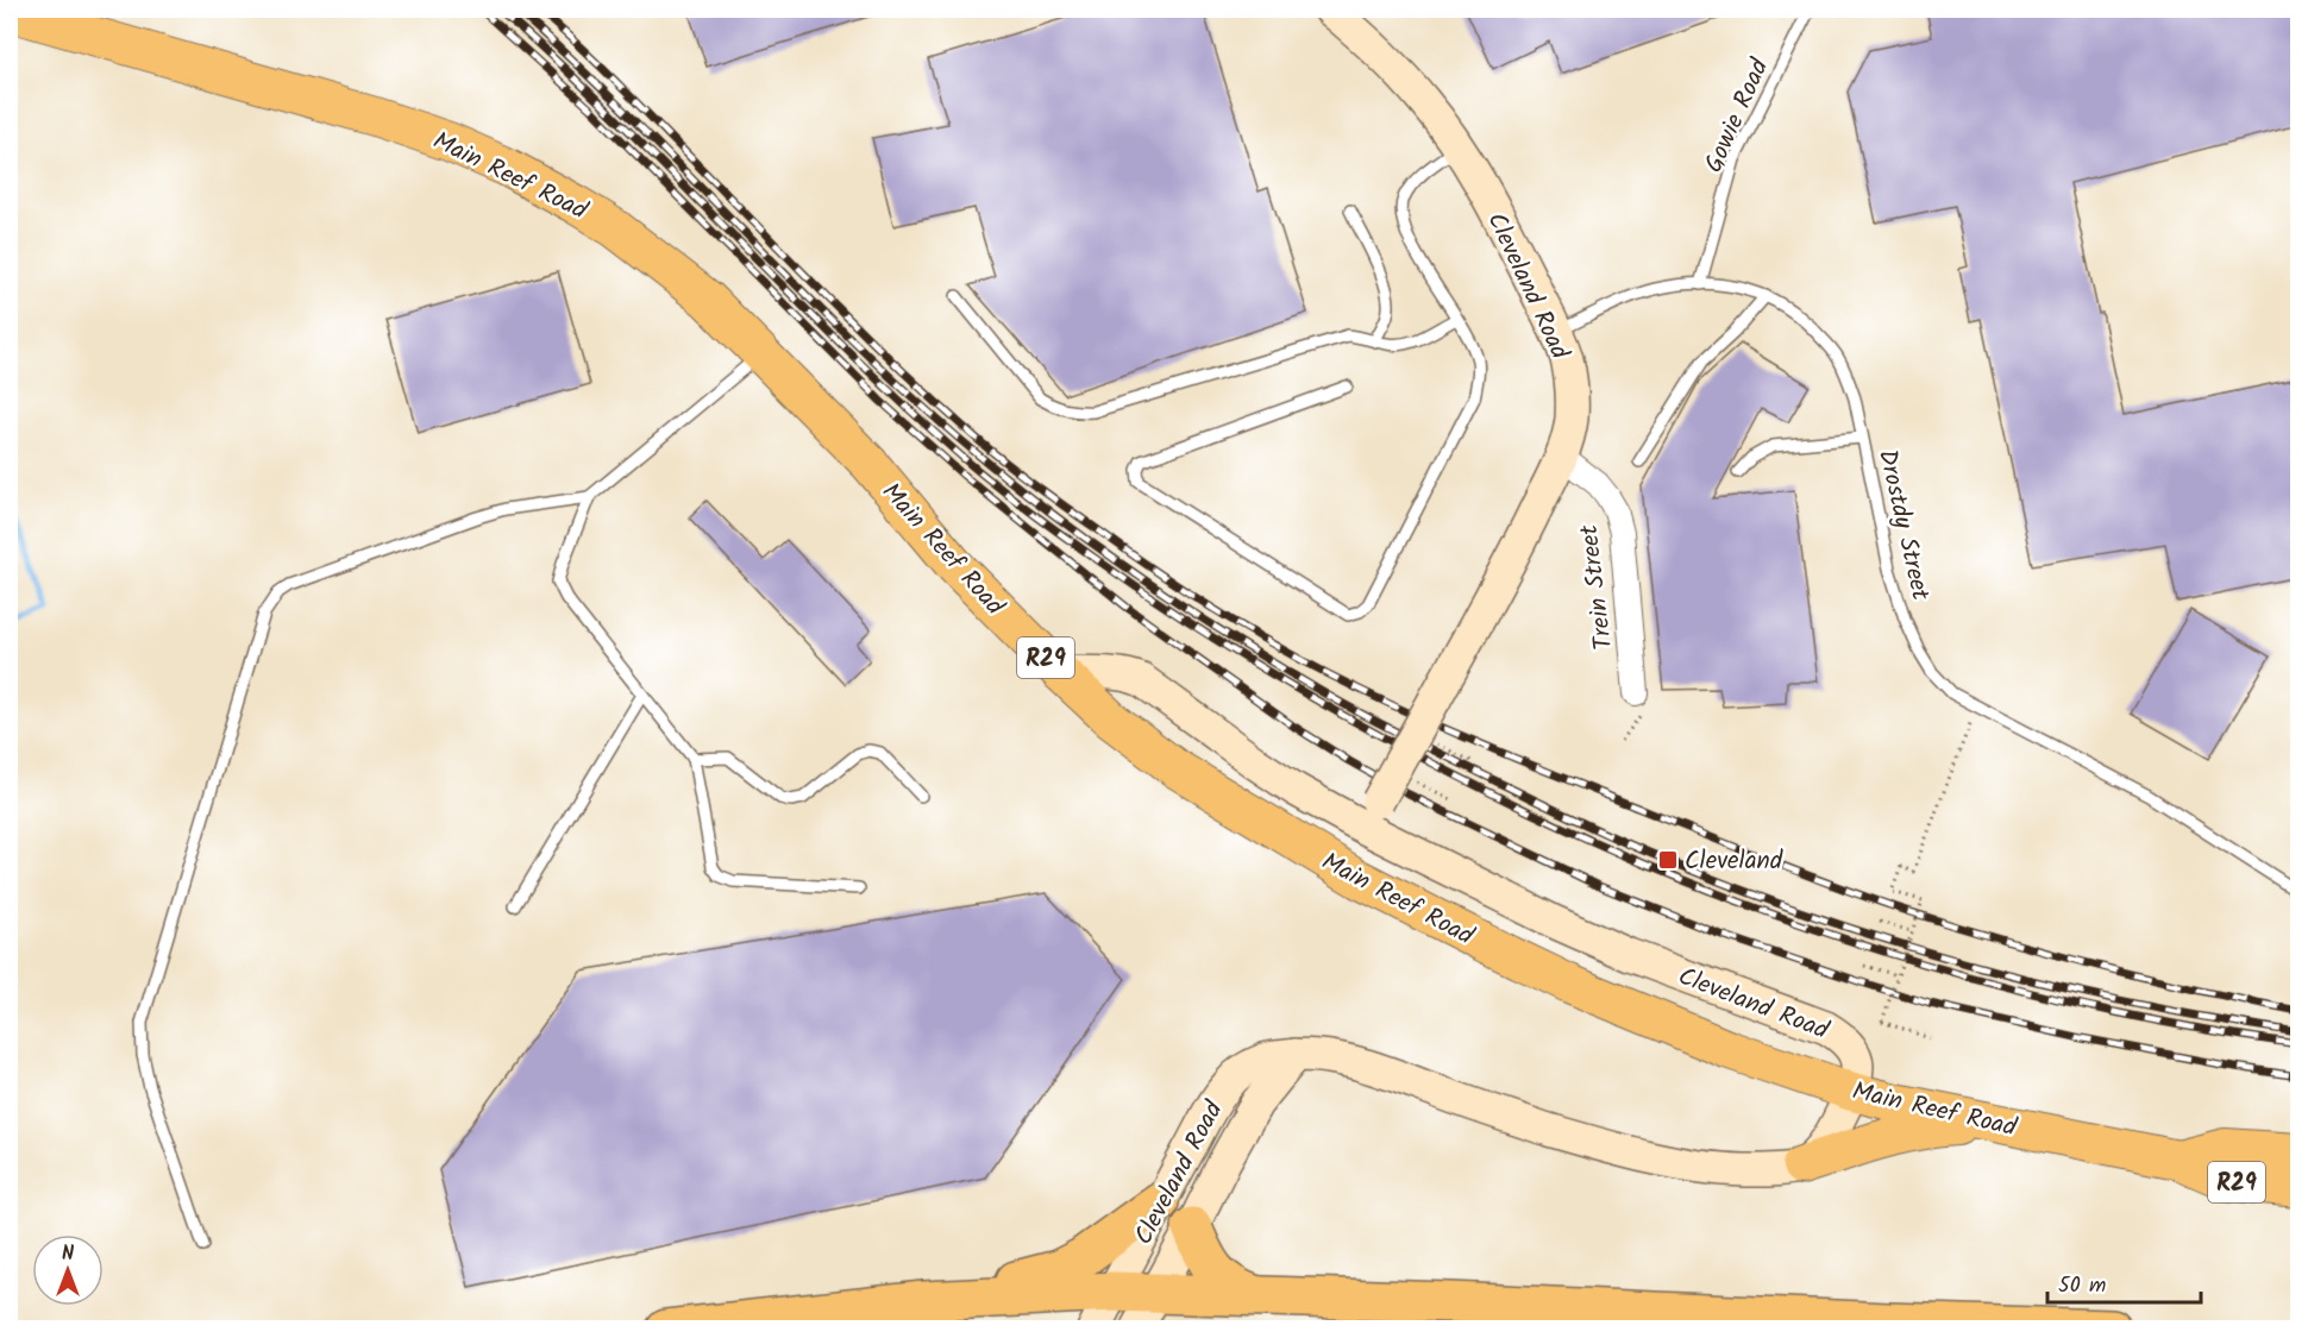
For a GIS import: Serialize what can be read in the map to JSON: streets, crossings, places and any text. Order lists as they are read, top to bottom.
{
  "streets": {
    "main road": ["Main Reef Road", "R29"],
    "street": ["Cleveland Road", "Trein Street"],
    "lane": ["Gowie Road", "Drostdy Street"]
  },
  "crossings": [
    ["Gowie Road", "Drostdy Street"],
    ["Main Reef Road", "Cleveland Road"],
    ["Cleveland Road", "Drostdy Street"],
    ["Cleveland Road", "Trein Street"]
  ],
  "places": {
    "transit": ["Cleveland"]
  },
  "scale_bar": "50 m",
  "north": "top"
}
